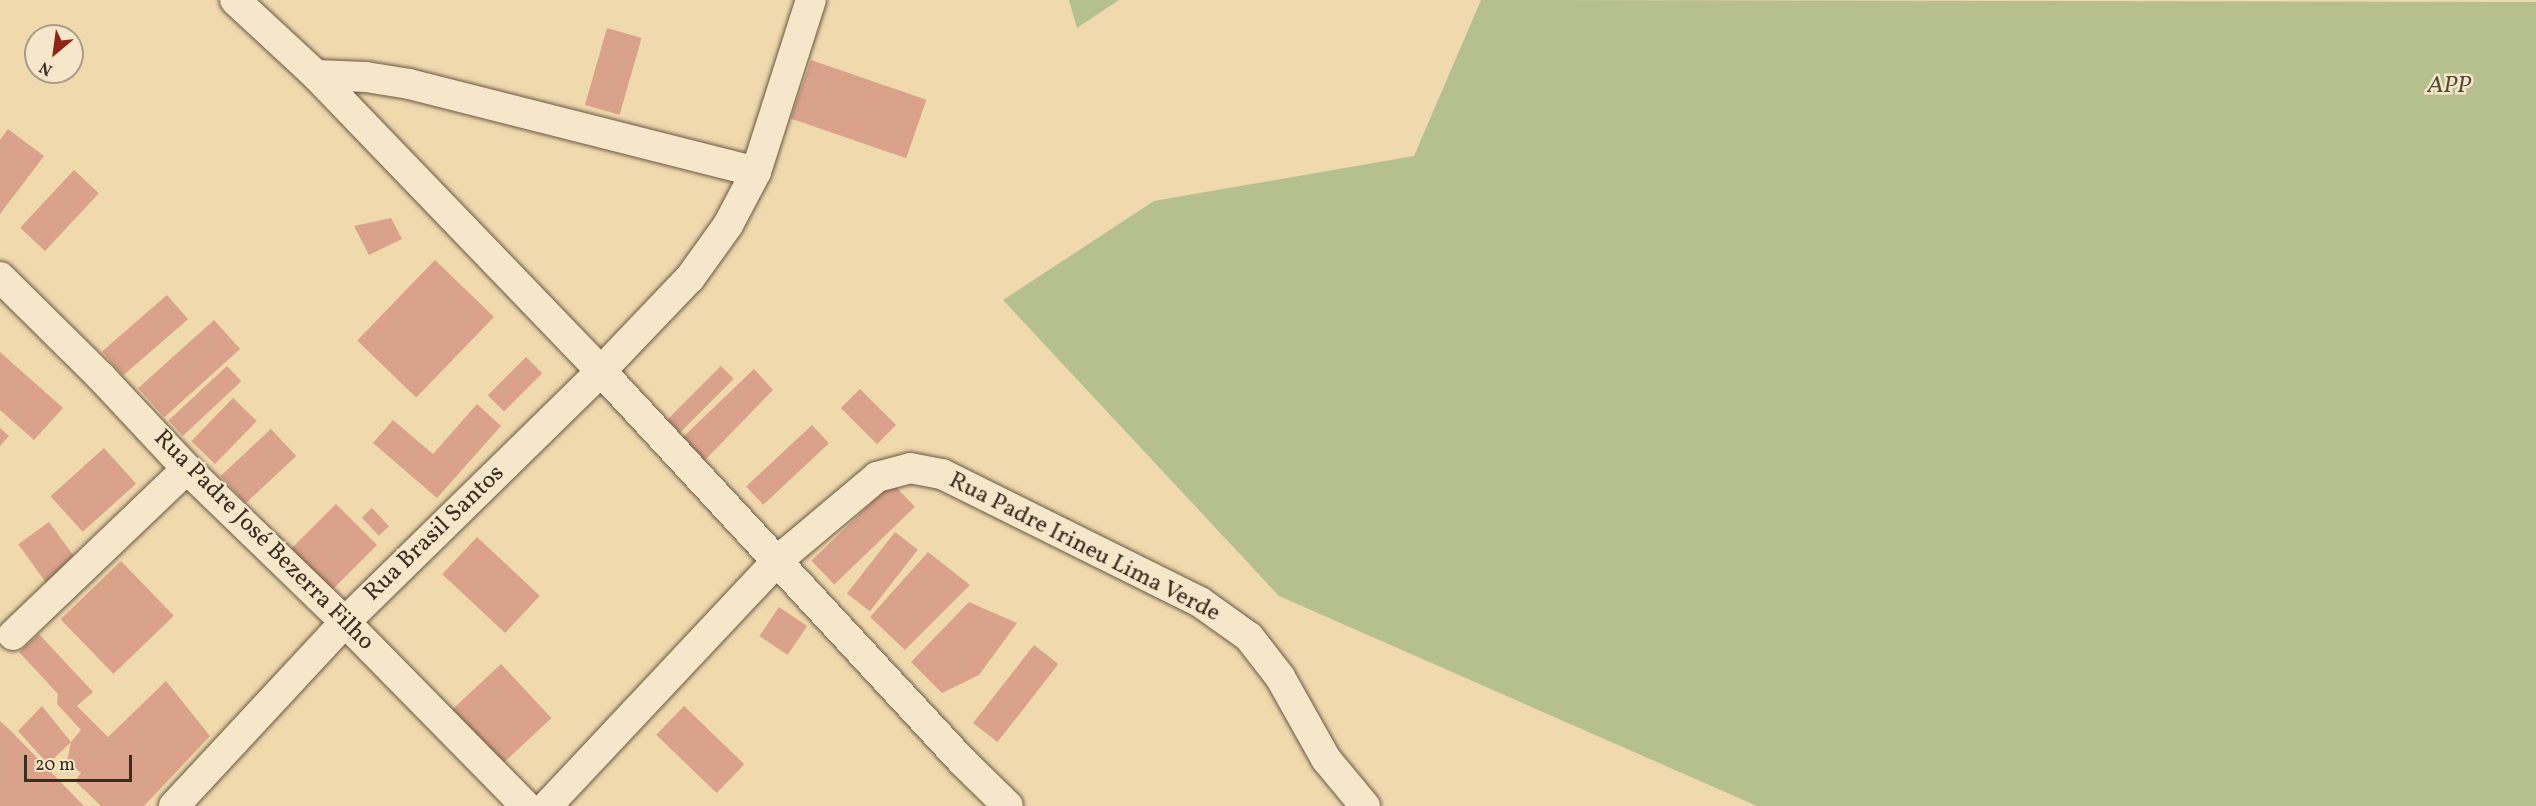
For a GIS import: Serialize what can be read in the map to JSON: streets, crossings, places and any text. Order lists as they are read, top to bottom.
{
  "streets": {
    "street": ["Rua Brasil Santos", "Rua Padre José Bezerra Filho", "Rua Padre Irineu Lima Verde"]
  },
  "crossings": [
    ["Rua Brasil Santos", "Rua Padre José Bezerra Filho"]
  ],
  "parks": ["APP"],
  "scale_bar": "20 m",
  "north": "bottom left"
}
